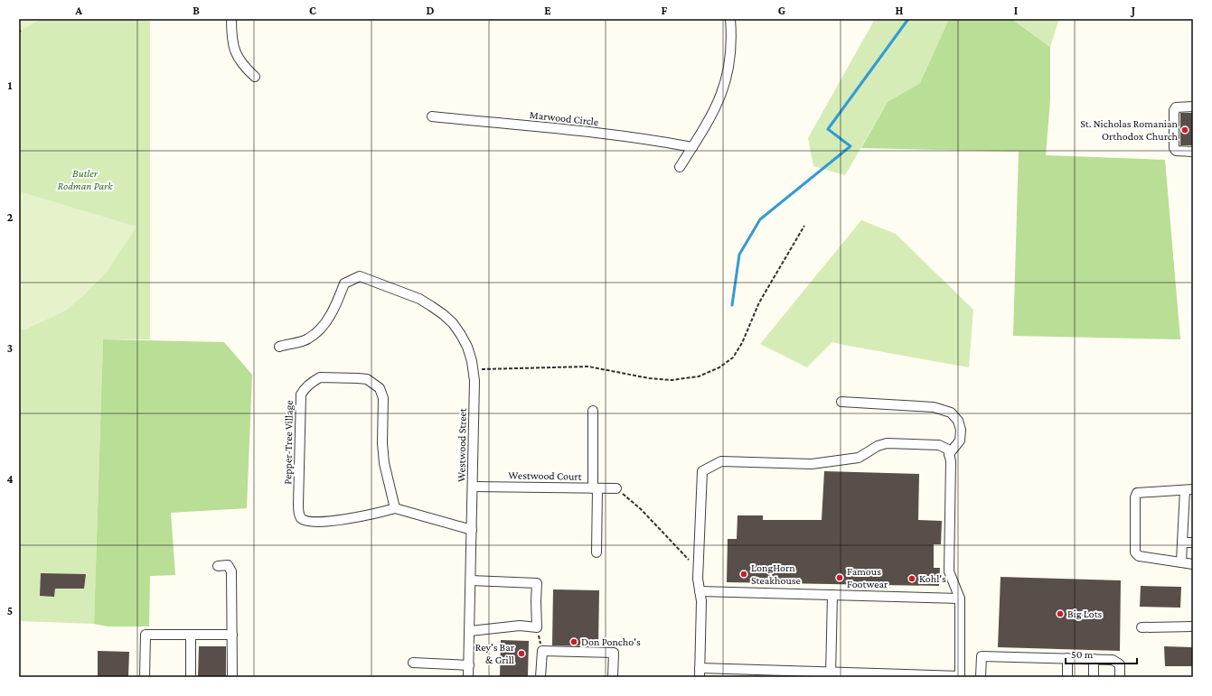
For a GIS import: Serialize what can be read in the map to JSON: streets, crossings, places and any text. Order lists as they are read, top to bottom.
{
  "streets": {
    "street": [
      "Marwood Circle",
      "Pepper-Tree Village",
      "Westwood Street",
      "Westwood Court"
    ]
  },
  "crossings": [
    ["Pepper-Tree Village", "Westwood Street"],
    ["Westwood Street", "Westwood Court"]
  ],
  "parks": ["Butler Rodman Park"],
  "places": [
    "St. Nicholas Romanian Orthodox Church",
    "LongHorn Steakhouse",
    "Famous Footwear",
    "Kohl's",
    "Big Lots",
    "Don Poncho's",
    "Rey's Bar & Grill"
  ],
  "scale_bar": "50 m",
  "grid": {
    "columns": [
      "A",
      "B",
      "C",
      "D",
      "E",
      "F",
      "G",
      "H",
      "I",
      "J"
    ],
    "rows": [
      "1",
      "2",
      "3",
      "4",
      "5"
    ]
  }
}
